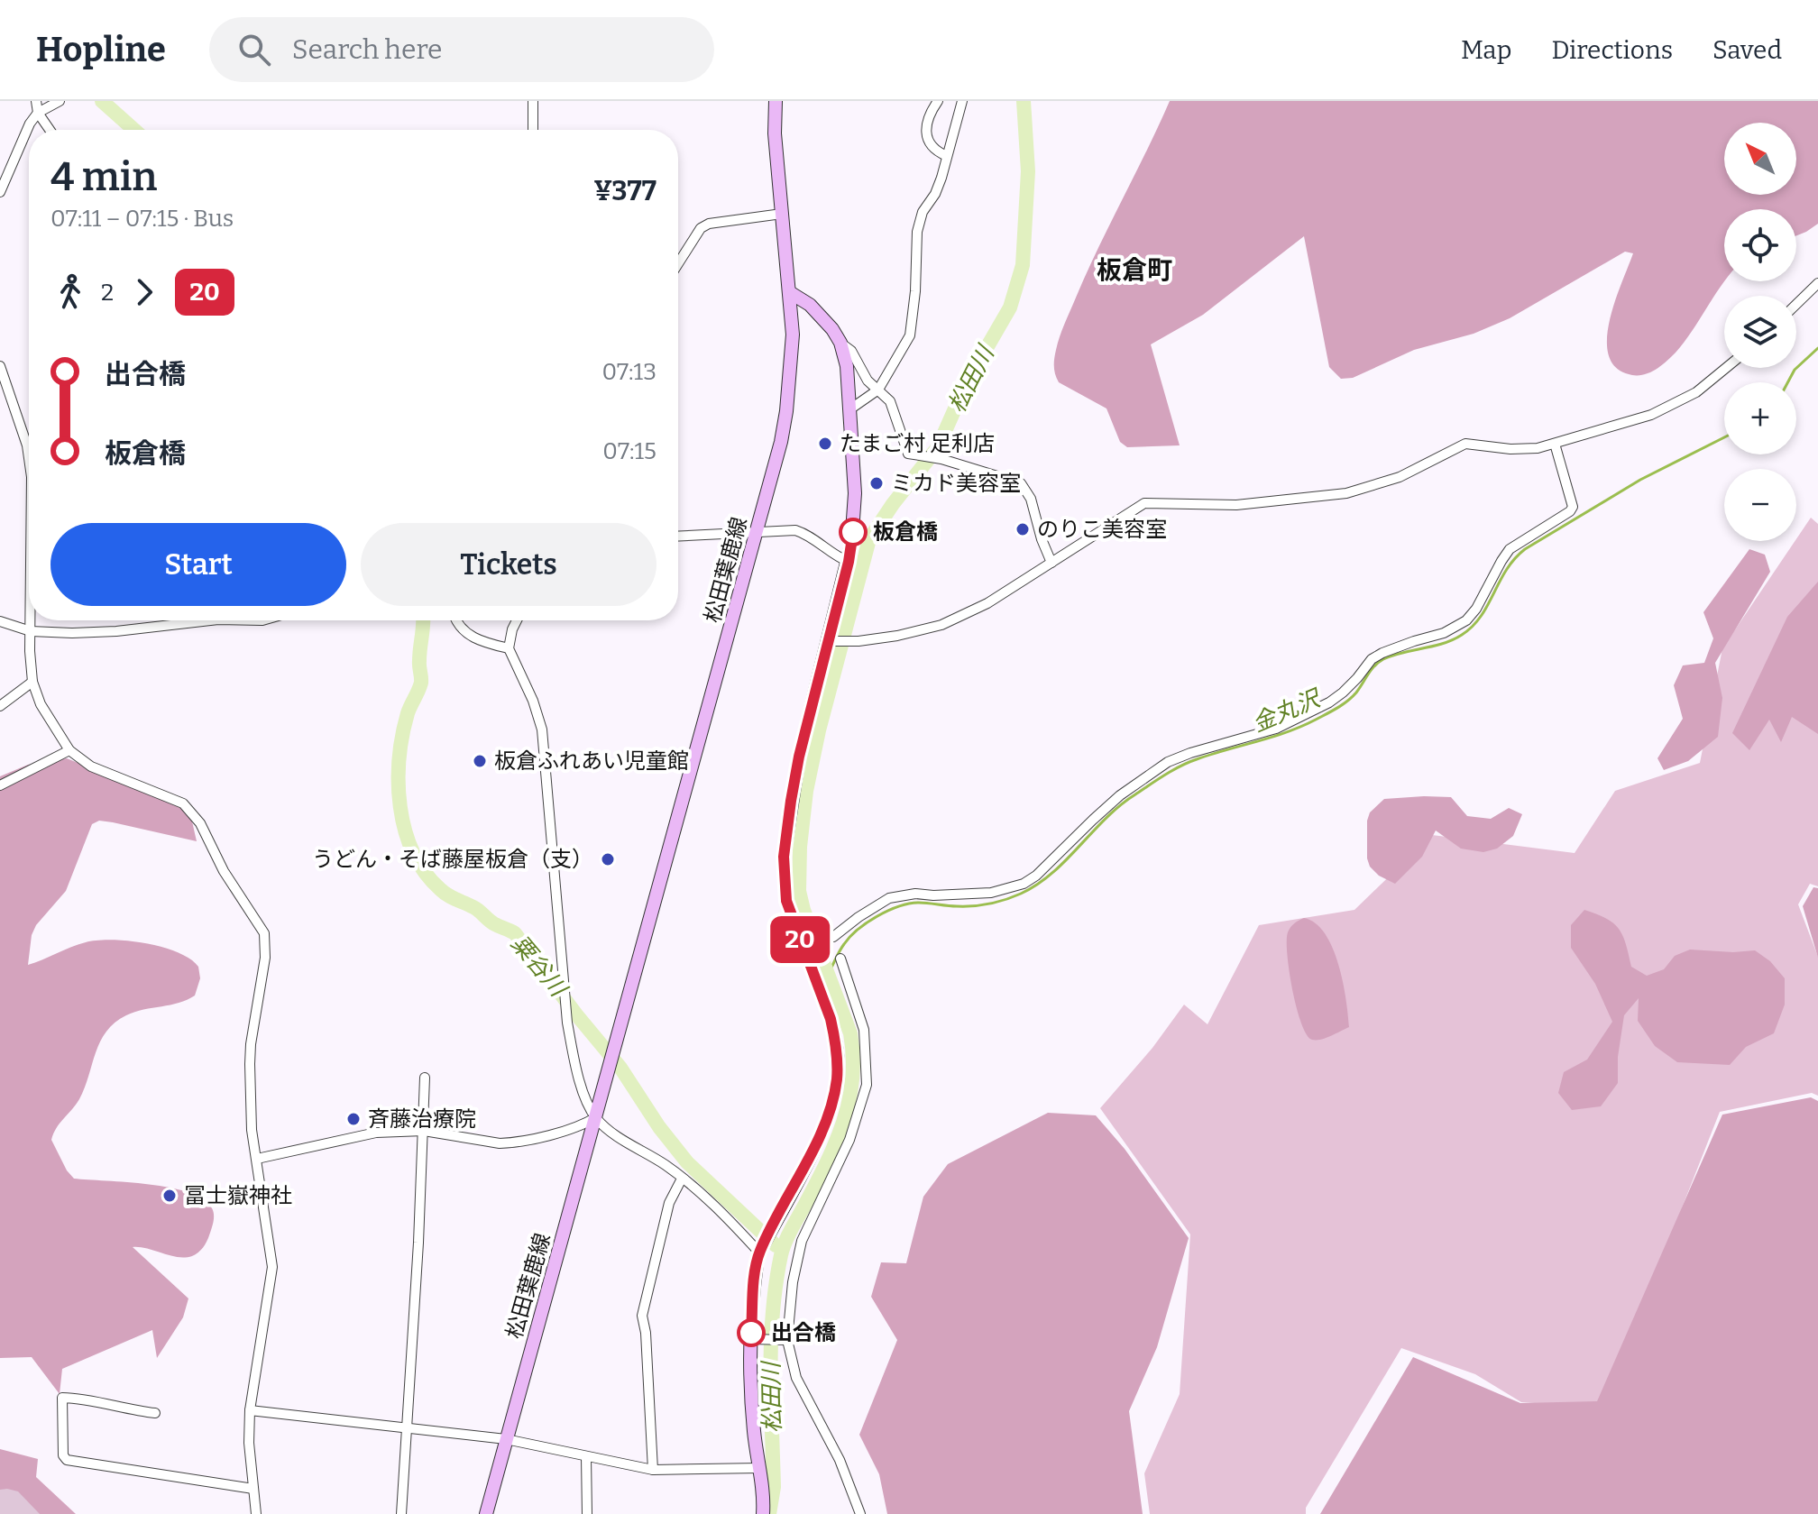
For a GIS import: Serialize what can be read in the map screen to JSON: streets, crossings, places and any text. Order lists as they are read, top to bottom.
{
  "streets": {
    "main road": ["松田葉鹿線"]
  },
  "districts": ["板倉町"],
  "water": ["松田川", "金丸沢", "粟谷川"],
  "places": [
    "たまご村 足利店",
    "ミカド美容室",
    "のりこ美容室",
    "板倉橋",
    "板倉ふれあい児童館",
    "うどん・そば藤屋板倉（支）",
    "斉藤治療院",
    "冨士嶽神社",
    "出合橋"
  ],
  "lines": ["bus line 20"],
  "north": "top left",
  "page": {
    "header": "Hopline",
    "search": "Search here",
    "nav": ["Map", "Directions", "Saved"],
    "on_map": "20",
    "map_buttons": ["+", "−"],
    "heading": ["4 min", "07:11 – 07:15 · Bus", "¥377"],
    "legs": ["2", "20"],
    "list": [
      {
        "name": "出合橋",
        "value": "07:13"
      },
      {
        "name": "板倉橋",
        "value": "07:15"
      }
    ],
    "buttons": ["Start", "Tickets"]
  }
}
